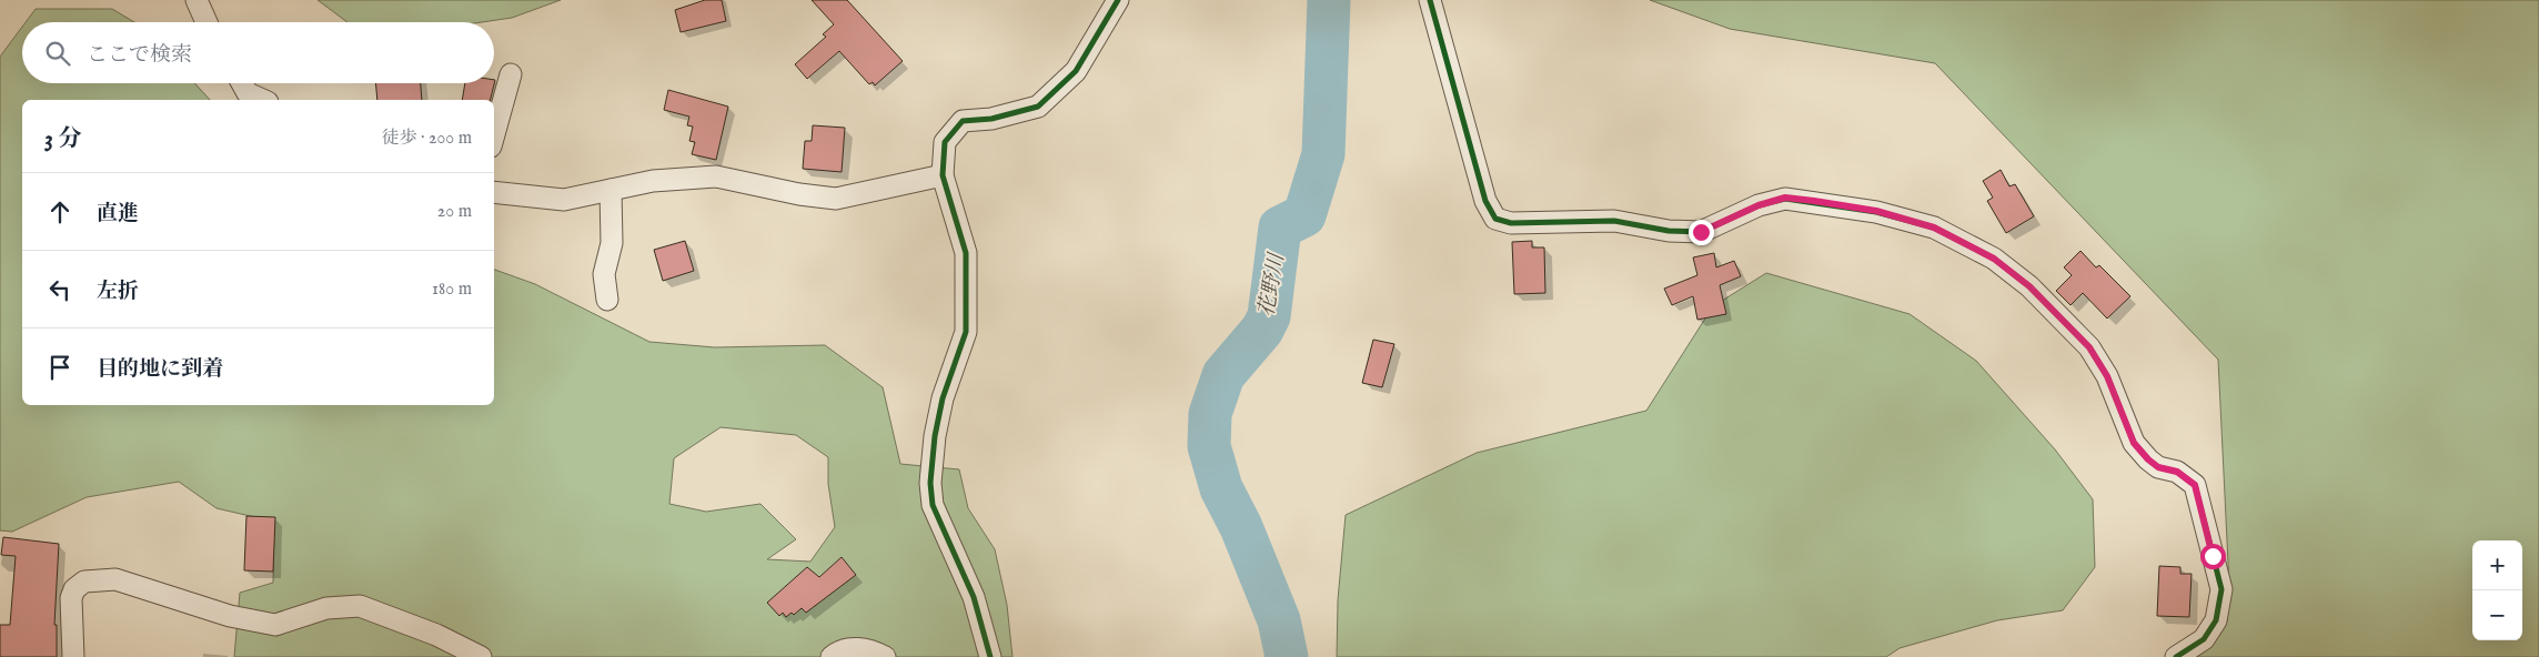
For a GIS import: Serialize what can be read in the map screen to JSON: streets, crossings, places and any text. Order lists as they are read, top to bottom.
{
  "water": ["花野川"],
  "page": {
    "search": "ここで検索",
    "heading": ["3 分", "徒歩 · 200 m"],
    "list": [
      ["直進", "20 m"],
      ["左折", "180 m"],
      "目的地に到着"
    ],
    "map_buttons": ["+", "−"]
  }
}
